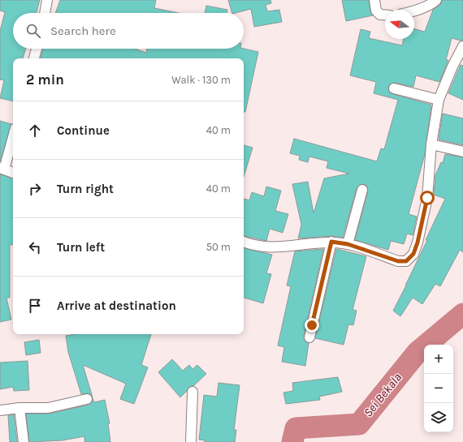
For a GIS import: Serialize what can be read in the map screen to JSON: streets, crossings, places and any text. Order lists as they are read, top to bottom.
{
  "water": ["Sei Bekala"],
  "north": "left",
  "page": {
    "search": "Search here",
    "heading": ["2 min", "Walk · 130 m"],
    "list": [
      ["Continue", "40 m"],
      ["Turn right", "40 m"],
      ["Turn left", "50 m"],
      "Arrive at destination"
    ],
    "map_buttons": ["+", "−"]
  }
}
